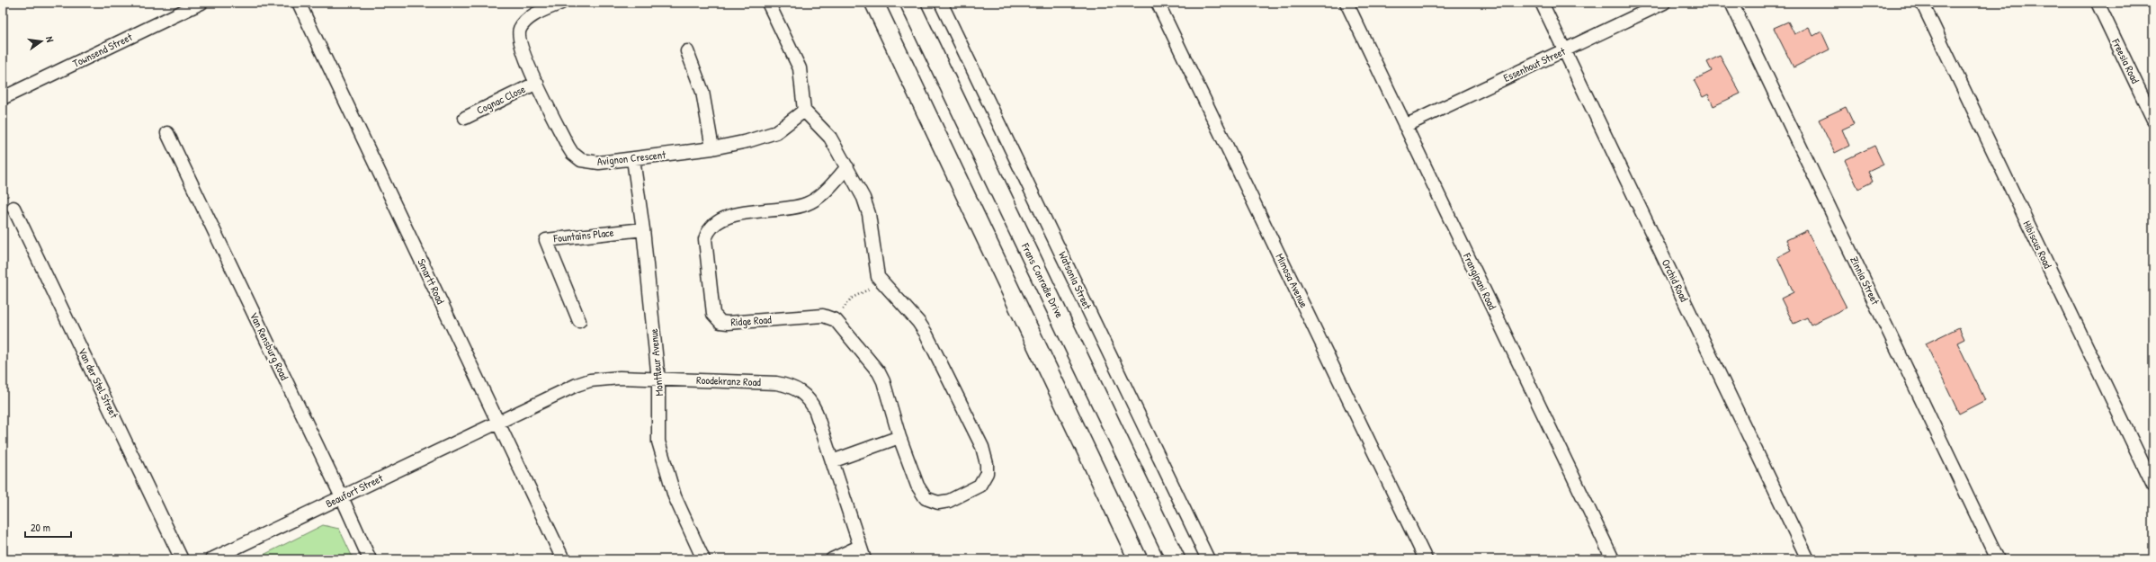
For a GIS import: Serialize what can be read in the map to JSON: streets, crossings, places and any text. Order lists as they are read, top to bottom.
{
  "streets": {
    "main road": ["Frans Conradie Drive"],
    "street": [
      "Townsend Street",
      "Freesia Road",
      "Essenhout Street",
      "Cognac Close",
      "Avignon Crescent",
      "Fountains Place",
      "Hibiscus Road",
      "Watsonia Street",
      "Mimosa Avenue",
      "Orchid Road",
      "Zinnia Street",
      "Smartt Road",
      "Frangipani Road",
      "Ridge Road",
      "Van Rensburg Road",
      "Montfleur Avenue",
      "Roodekranz Road",
      "Van der Stel Street",
      "Beaufort Street"
    ]
  },
  "crossings": [
    ["Essenhout Street", "Orchid Road"],
    ["Essenhout Street", "Frangipani Road"],
    ["Cognac Close", "Avignon Crescent"],
    ["Avignon Crescent", "Montfleur Avenue"],
    ["Fountains Place", "Montfleur Avenue"],
    ["Smartt Road", "Roodekranz Road"],
    ["Smartt Road", "Beaufort Street"],
    ["Van Rensburg Road", "Beaufort Street"],
    ["Montfleur Avenue", "Roodekranz Road"],
    ["Roodekranz Road", "Beaufort Street"]
  ],
  "scale_bar": "20 m",
  "north": "right"
}
